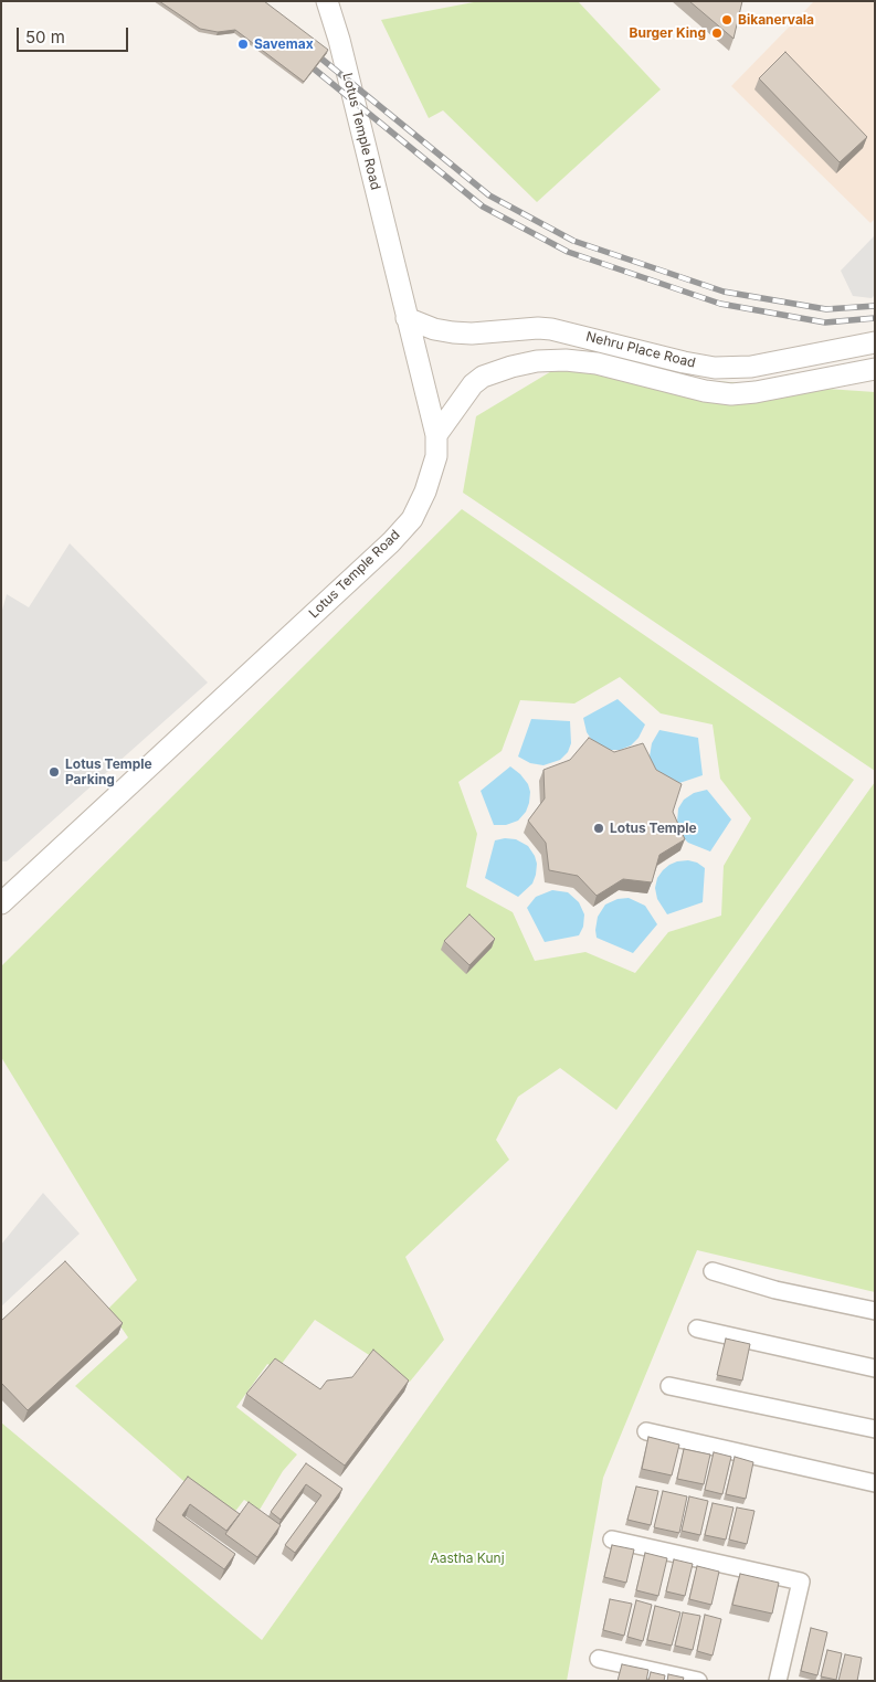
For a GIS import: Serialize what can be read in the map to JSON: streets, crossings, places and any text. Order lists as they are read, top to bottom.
{
  "streets": {
    "street": ["Lotus Temple Road", "Nehru Place Road"]
  },
  "crossings": [
    ["Lotus Temple Road", "Nehru Place Road"]
  ],
  "parks": ["Aastha Kunj"],
  "places": [
    "Bikanervala",
    "Burger King",
    "Savemax",
    "Lotus Temple Parking",
    "Lotus Temple"
  ],
  "scale_bar": "50 m"
}
